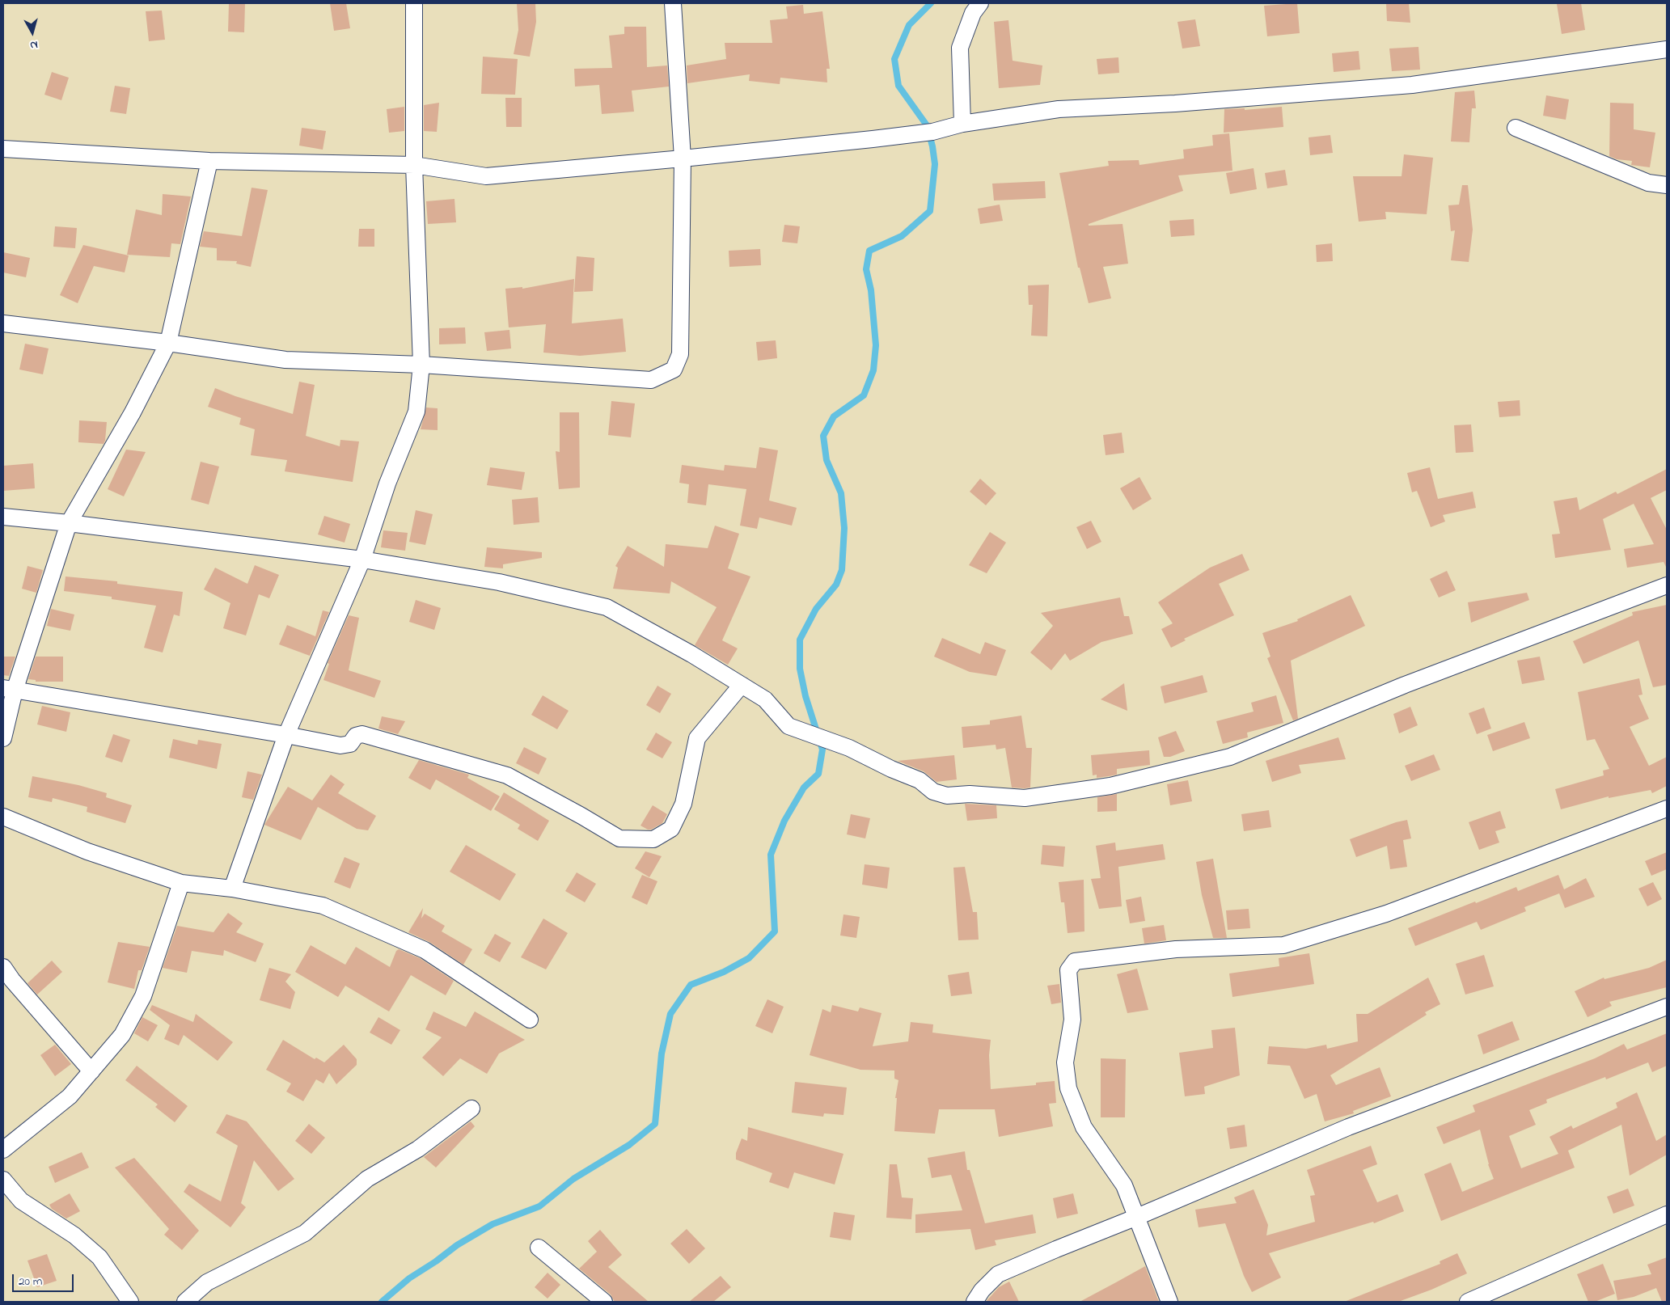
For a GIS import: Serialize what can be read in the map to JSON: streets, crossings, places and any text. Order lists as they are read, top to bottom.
{
  "scale_bar": "20 m",
  "north": "bottom"
}
